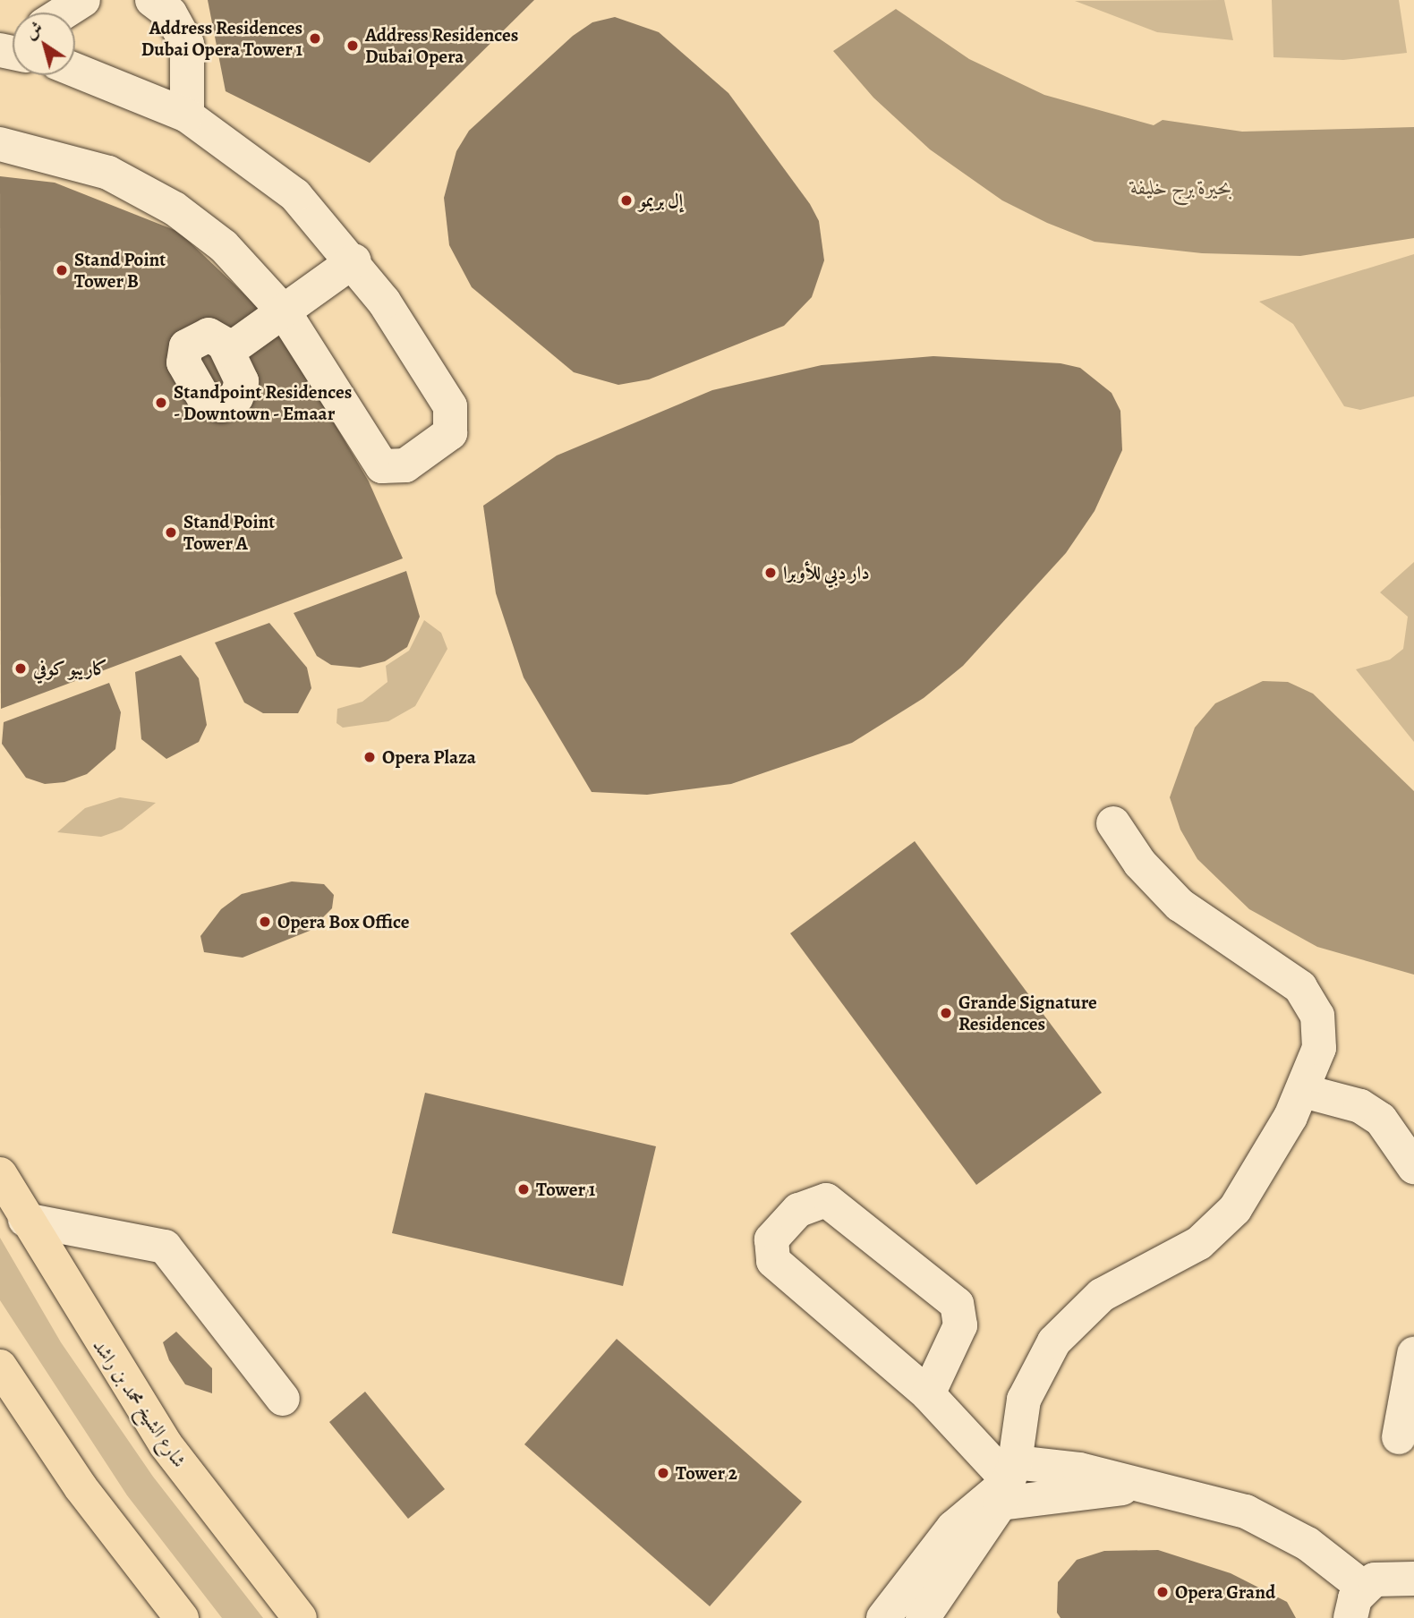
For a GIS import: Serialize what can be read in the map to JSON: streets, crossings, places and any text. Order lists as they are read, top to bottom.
{
  "streets": {
    "main road": ["شارع الشيخ محمد بن راشد"]
  },
  "water": ["بحيرة برج خليفة"],
  "places": [
    "Address Residences Dubai Opera Tower 1",
    "Address Residences Dubai Opera",
    "إل بريمو",
    "Stand Point Tower B",
    "Standpoint Residences - Downtown - Emaar",
    "Stand Point Tower A",
    "دار دبي للأوبرا",
    "كاريبو كوفي",
    "Opera Plaza",
    "Opera Box Office",
    "Grande Signature Residences",
    "Tower 1",
    "Tower 2",
    "Opera Grand"
  ],
  "north": "top left"
}
